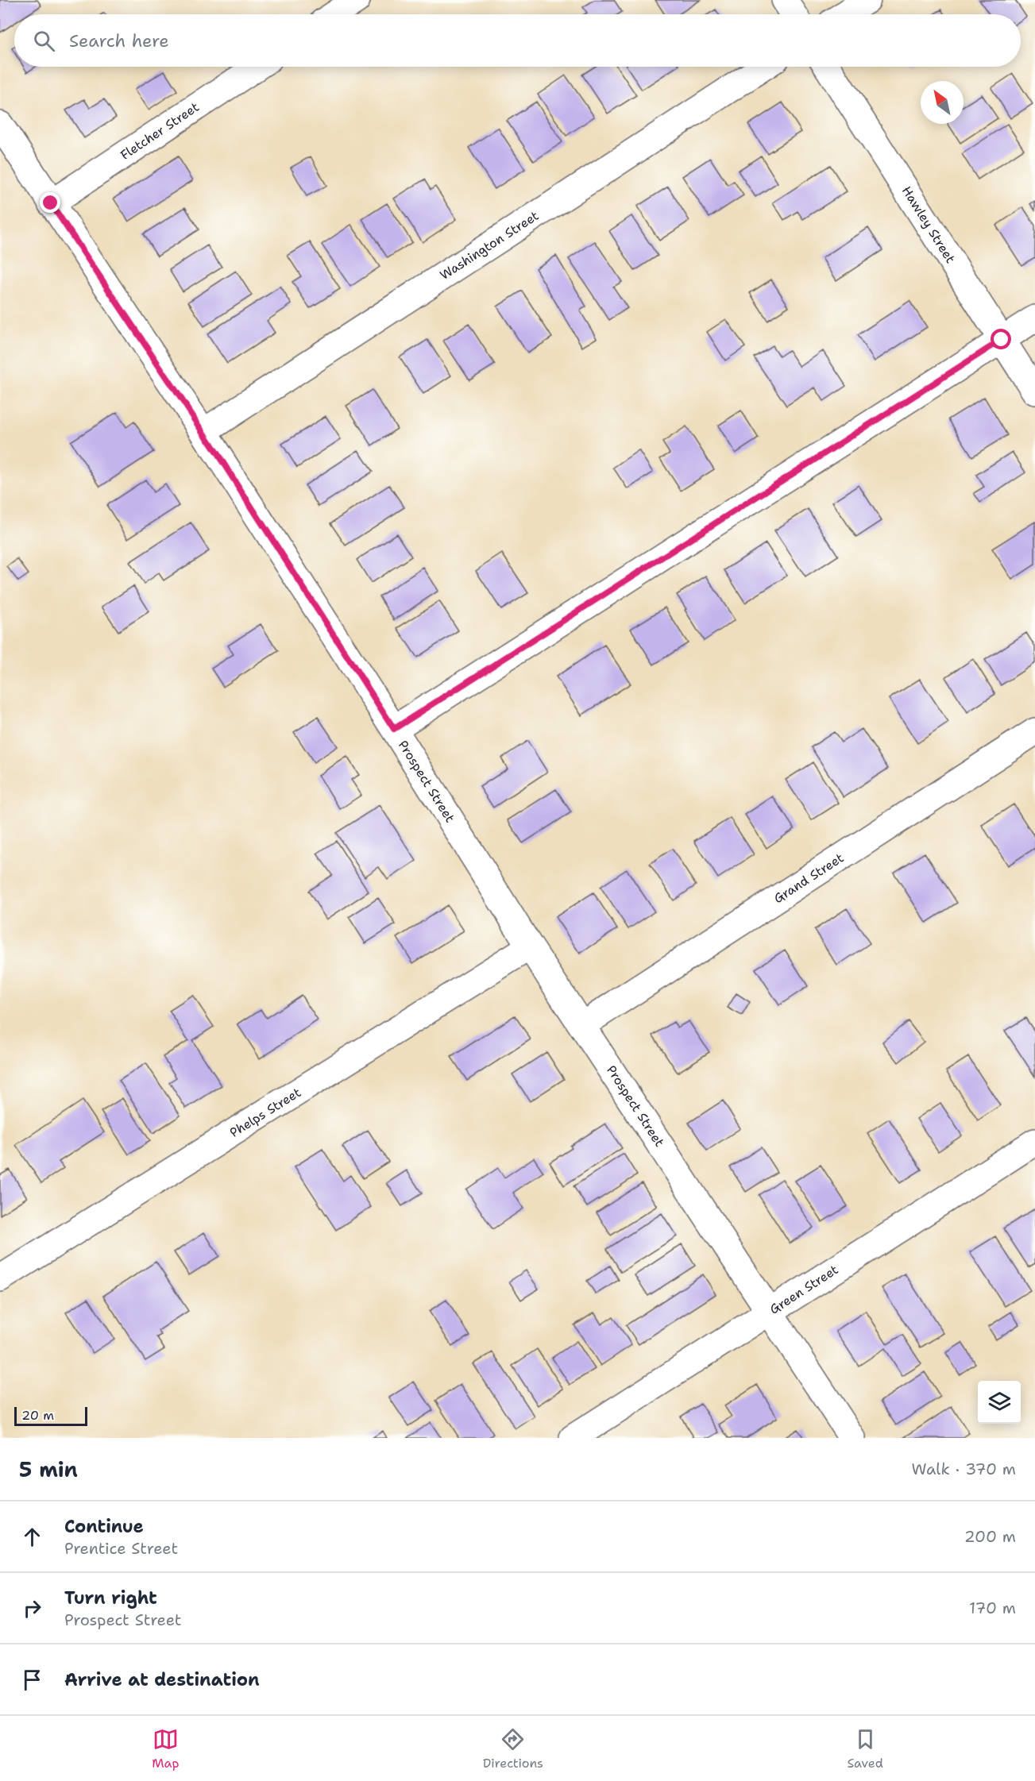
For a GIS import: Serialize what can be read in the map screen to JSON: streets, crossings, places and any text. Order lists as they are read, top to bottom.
{
  "streets": {
    "street": [
      "Fletcher Street",
      "Hawley Street",
      "Washington Street",
      "Prospect Street",
      "Grand Street",
      "Phelps Street",
      "Green Street"
    ]
  },
  "crossings": [
    ["Fletcher Street", "Prospect Street"],
    ["Washington Street", "Prospect Street"],
    ["Prospect Street", "Grand Street"],
    ["Prospect Street", "Phelps Street"],
    ["Prospect Street", "Green Street"]
  ],
  "scale_bar": "20 m",
  "north": "top left",
  "page": {
    "search": "Search here",
    "scale": "20 m",
    "heading": ["5 min", "Walk · 370 m"],
    "list": [
      ["Continue", "Prentice Street", "200 m"],
      ["Turn right", "Prospect Street", "170 m"],
      "Arrive at destination"
    ],
    "nav": ["Map", "Directions", "Saved"]
  }
}
